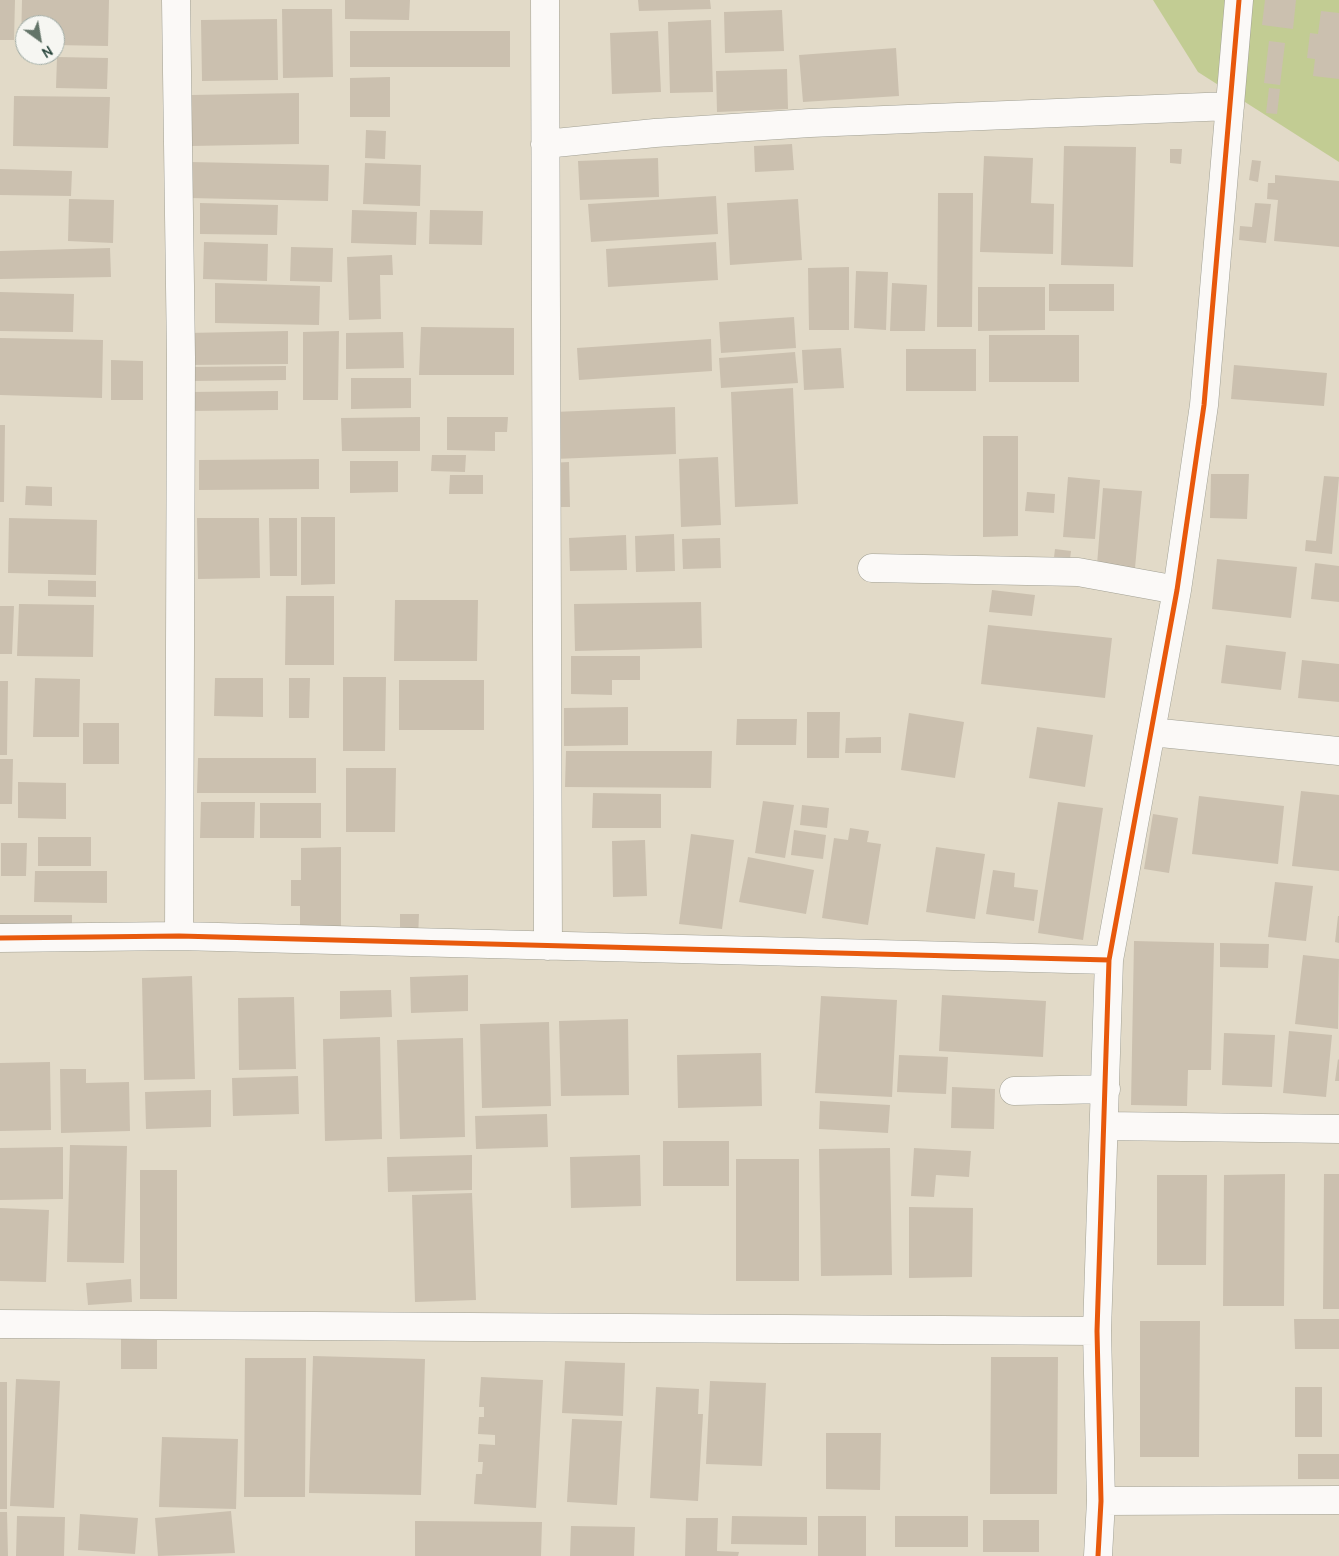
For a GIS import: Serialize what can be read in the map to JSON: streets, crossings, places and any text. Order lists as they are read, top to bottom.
{
  "north": "bottom right"
}
